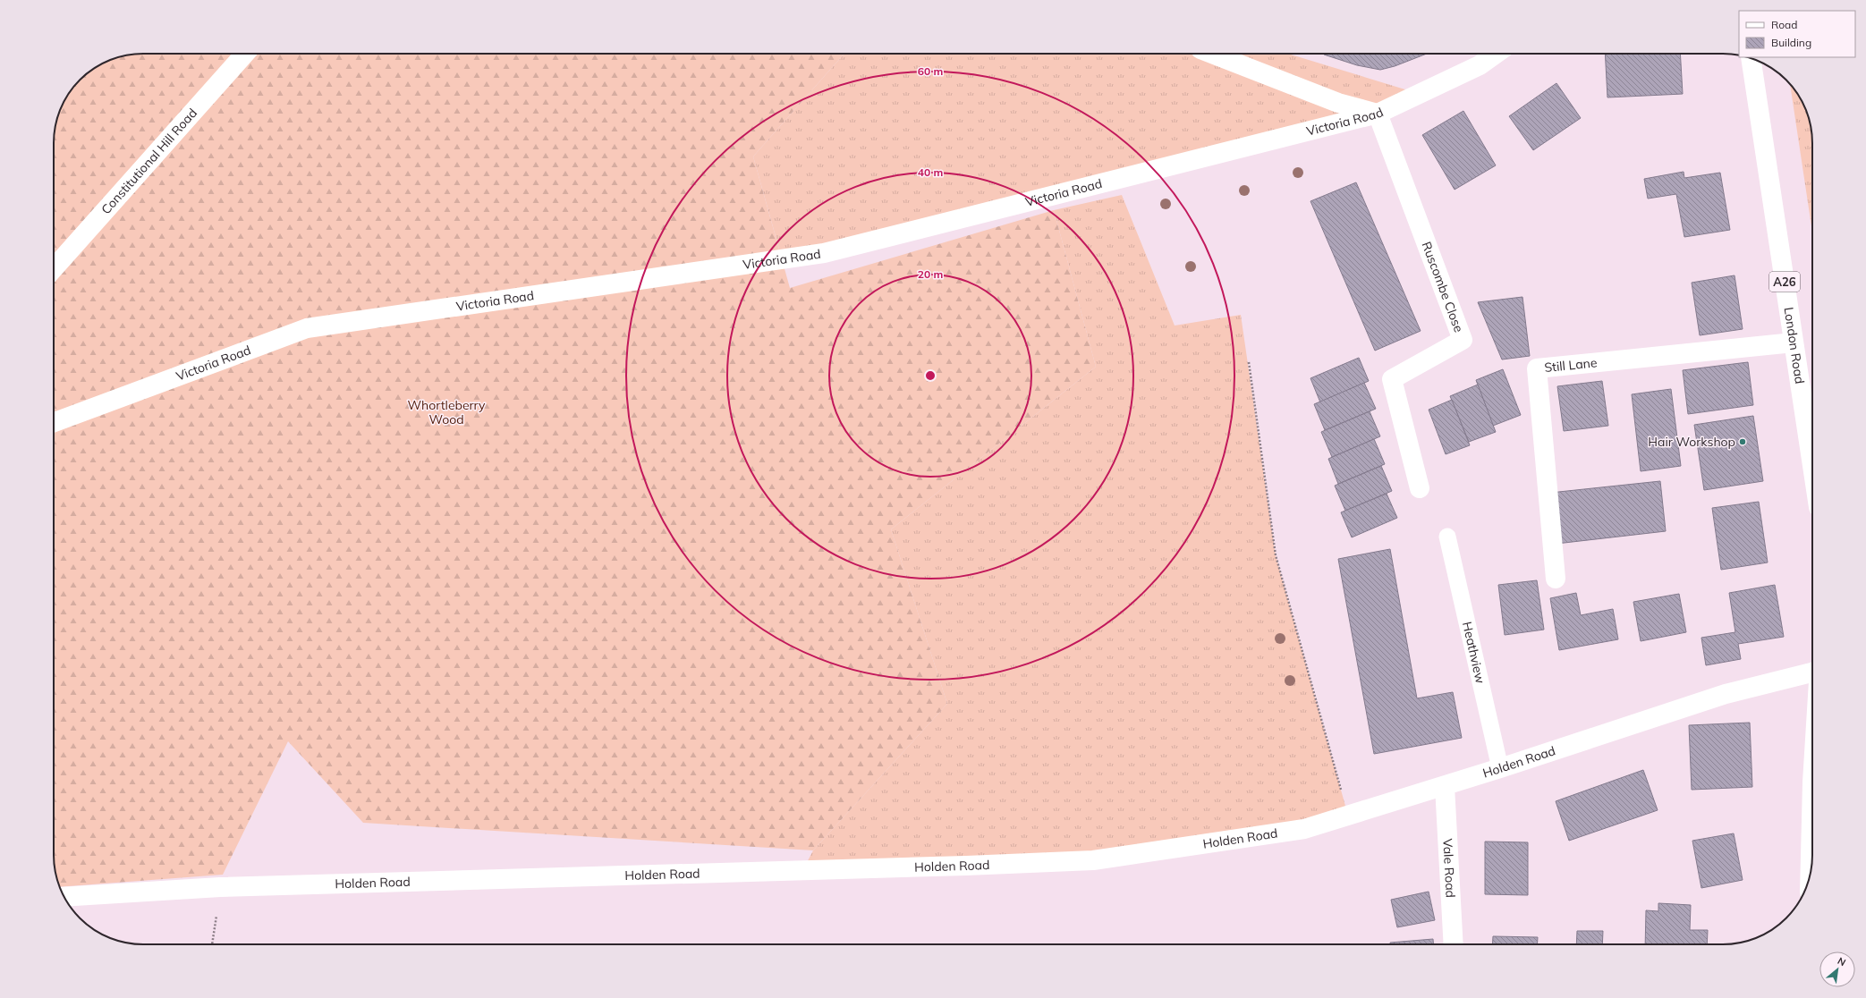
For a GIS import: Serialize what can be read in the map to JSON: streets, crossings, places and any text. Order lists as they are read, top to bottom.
{
  "streets": {
    "main road": [
      "Victoria Road",
      "Constitutional Hill Road",
      "A26",
      "Ruscombe Close",
      "London Road",
      "Still Lane",
      "Holden Road",
      "Vale Road"
    ],
    "lane": ["Heathview"]
  },
  "crossings": [
    ["Victoria Road", "Ruscombe Close"],
    ["London Road", "Still Lane"],
    ["Heathview", "Holden Road"],
    ["Holden Road", "Vale Road"]
  ],
  "parks": ["Whortleberry Wood"],
  "places": ["Hair Workshop"],
  "legend": ["Road", "Building"],
  "north": "top right",
  "rings": ["60 m", "40 m", "20 m"]
}
